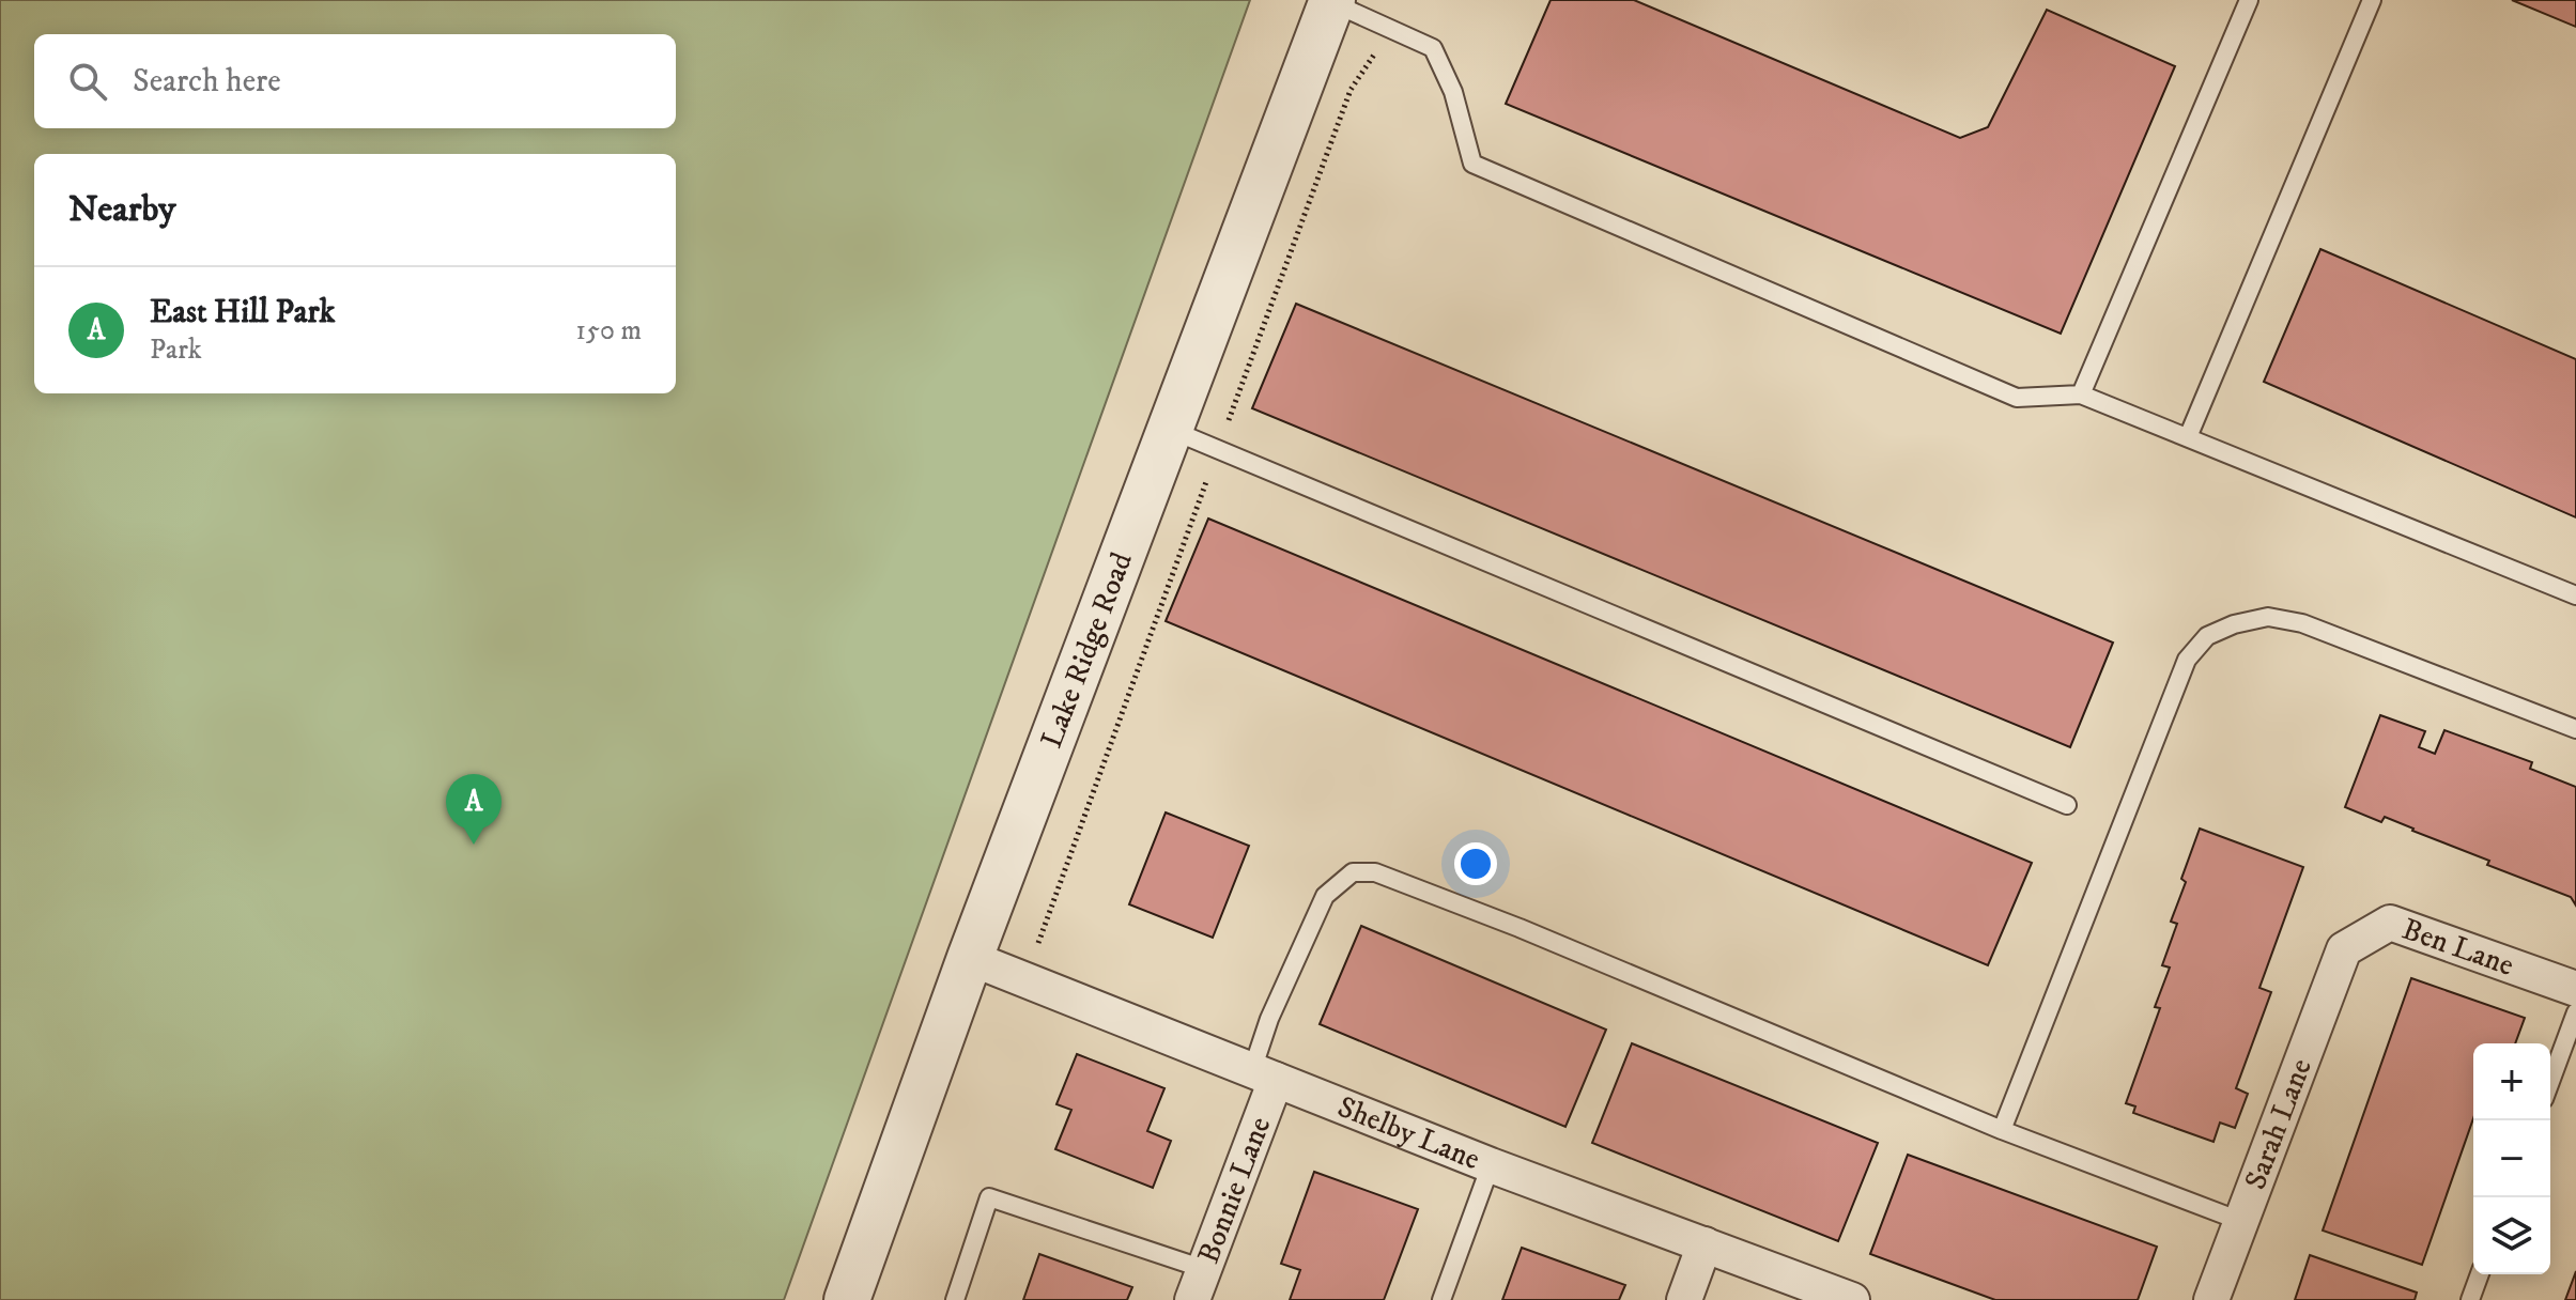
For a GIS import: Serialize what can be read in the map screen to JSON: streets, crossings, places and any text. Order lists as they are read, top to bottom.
{
  "streets": {
    "street": [
      "Lake Ridge Road",
      "Ben Lane",
      "Sarah Lane",
      "Shelby Lane",
      "Bonnie Lane"
    ]
  },
  "crossings": [
    ["Lake Ridge Road", "Shelby Lane"],
    ["Ben Lane", "Sarah Lane"],
    ["Shelby Lane", "Bonnie Lane"]
  ],
  "page": {
    "search": "Search here",
    "heading": "Nearby",
    "list": [
      {
        "mark": "A",
        "name": "East Hill Park",
        "note": "Park",
        "value": "150 m"
      }
    ],
    "pins": "A",
    "map_buttons": ["+", "−"]
  }
}
